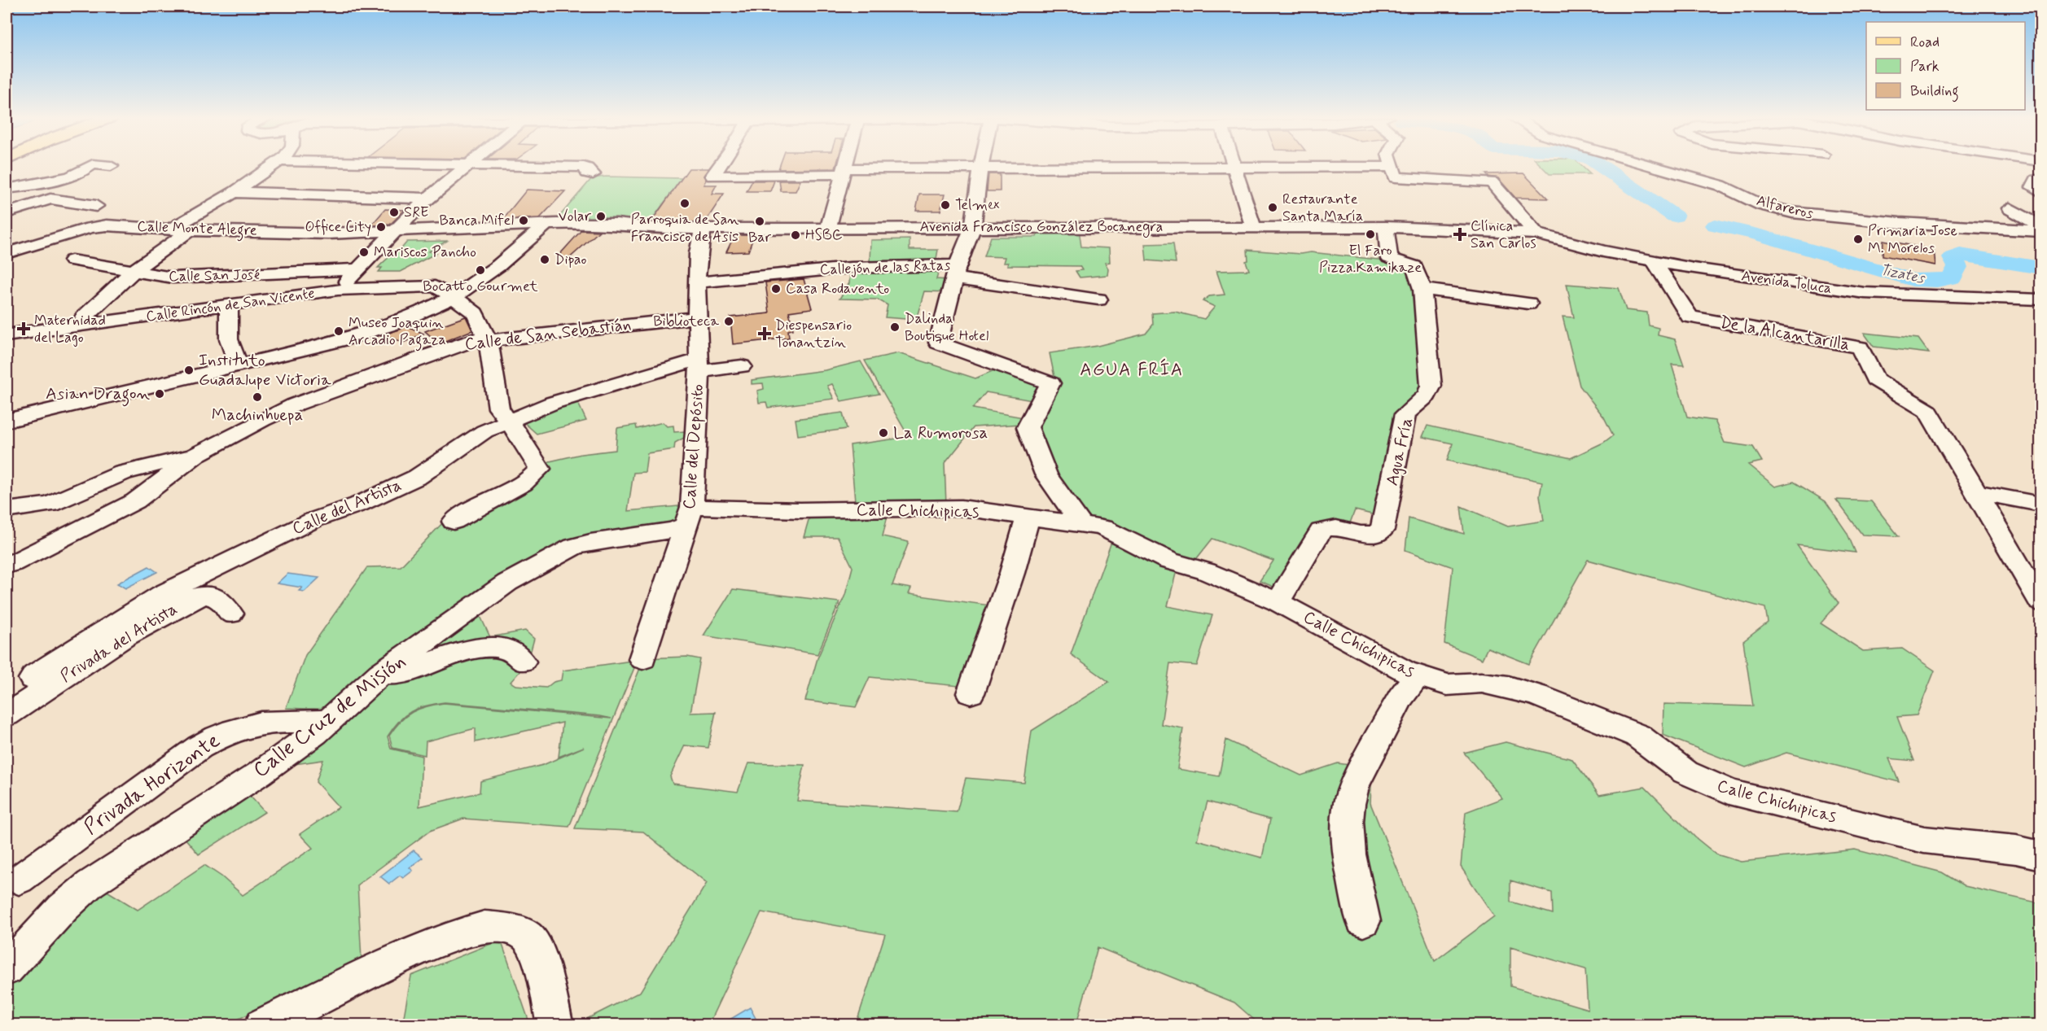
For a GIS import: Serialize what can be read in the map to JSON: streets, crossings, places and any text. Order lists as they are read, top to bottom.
{
  "streets": {
    "street": [
      "Alfareros",
      "Avenida Francisco González Bocanegra",
      "Calle Monte Alegre",
      "Callejón de las Ratas",
      "Calle San José",
      "Avenida Toluca",
      "Calle Rincón de San Vicente",
      "De la Alcantarilla",
      "Calle de San Sebastián",
      "Calle del Depósito",
      "Agua Fría",
      "Calle del Artista",
      "Calle Chichipicas",
      "Privada del Artista",
      "Calle Cruz de Misión",
      "Privada Horizonte"
    ]
  },
  "crossings": [
    ["Avenida Francisco González Bocanegra", "Calle Monte Alegre"],
    ["Avenida Francisco González Bocanegra", "Avenida Toluca"],
    ["Avenida Francisco González Bocanegra", "Calle del Depósito"],
    ["Avenida Francisco González Bocanegra", "Agua Fría"],
    ["Calle Monte Alegre", "Calle San José"],
    ["Callejón de las Ratas", "Calle del Depósito"],
    ["Avenida Toluca", "De la Alcantarilla"],
    ["Calle Rincón de San Vicente", "Calle de San Sebastián"],
    ["Calle Rincón de San Vicente", "Calle del Artista"],
    ["Calle de San Sebastián", "Calle del Depósito"],
    ["Calle del Depósito", "Calle del Artista"],
    ["Calle del Depósito", "Calle Chichipicas"],
    ["Calle del Depósito", "Calle Cruz de Misión"],
    ["Agua Fría", "Calle Chichipicas"],
    ["Calle del Artista", "Privada del Artista"],
    ["Calle Chichipicas", "Calle Cruz de Misión"],
    ["Calle Cruz de Misión", "Privada Horizonte"]
  ],
  "districts": ["AGUA FRÍA"],
  "water": ["Tizates"],
  "places": {
    "other": [
      "Parroquia de San Francisco de Asis",
      "Telmex",
      "Restaurante Santa María",
      "SRE",
      "Volar",
      "Banca Mifel",
      "Bar",
      "Office City",
      "El Faro Pizza.Kamikaze",
      "HSBC",
      "Primaria Jose M. Morelos",
      "Mariscos Pancho",
      "Dipao",
      "Bocatto Gourmet",
      "Casa Rodavento",
      "Biblioteca",
      "Dalinda Boutique Hotel",
      "Museo Joaquin Arcadio Pagaza",
      "Instituto Guadalupe Victoria",
      "Asian Dragon",
      "Machinhuepa",
      "La Rumorosa"
    ],
    "health": ["Clínica San Carlos", "Maternidad del Lago", "Diespensario Tonantzin"]
  },
  "legend": ["Road", "Park", "Building"]
}
